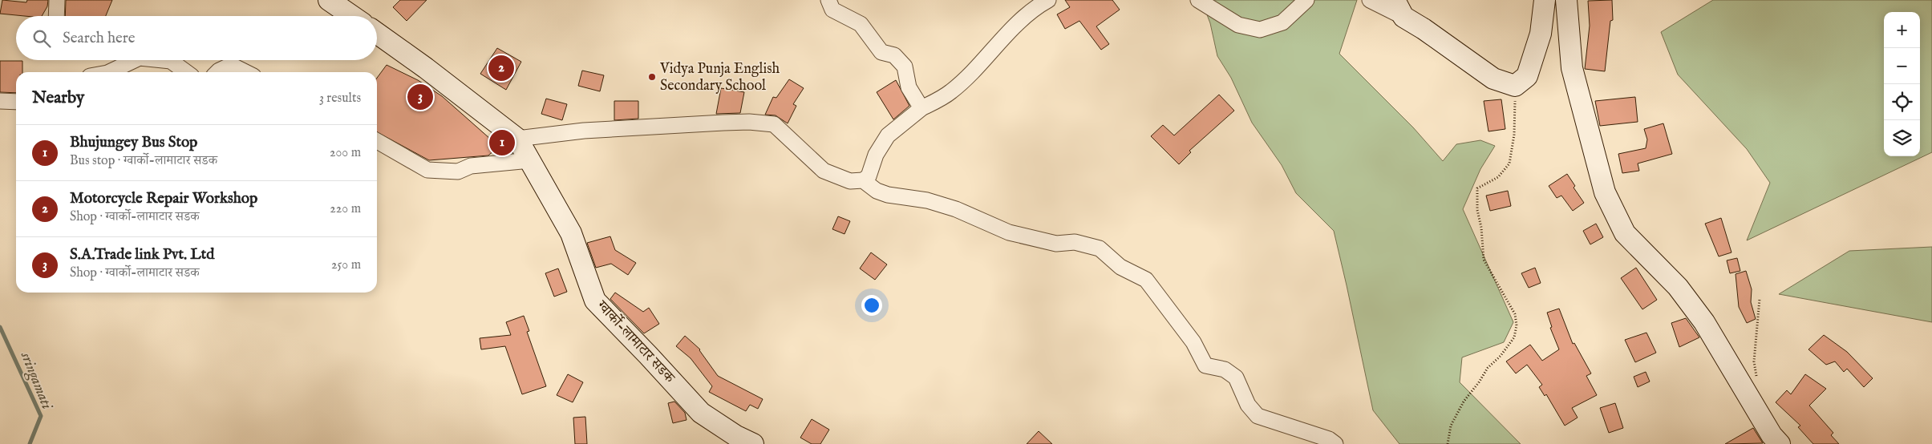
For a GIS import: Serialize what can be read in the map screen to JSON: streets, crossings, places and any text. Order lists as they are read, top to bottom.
{
  "streets": {
    "main road": ["ग्वार्को-लामाटार सडक"]
  },
  "water": ["sringamati"],
  "places": ["Vidya Punja English Secondary School"],
  "page": {
    "map_buttons": ["+", "−"],
    "search": "Search here",
    "pins": ["2", "3", "1"],
    "heading": ["Nearby", "3 results"],
    "list": [
      {
        "mark": "1",
        "name": "Bhujungey Bus Stop",
        "note": "Bus stop · ग्वार्को-लामाटार सडक",
        "value": "200 m"
      },
      {
        "mark": "2",
        "name": "Motorcycle Repair Workshop",
        "note": "Shop · ग्वार्को-लामाटार सडक",
        "value": "220 m"
      },
      {
        "mark": "3",
        "name": "S.A.Trade link Pvt. Ltd",
        "note": "Shop · ग्वार्को-लामाटार सडक",
        "value": "250 m"
      }
    ]
  }
}
